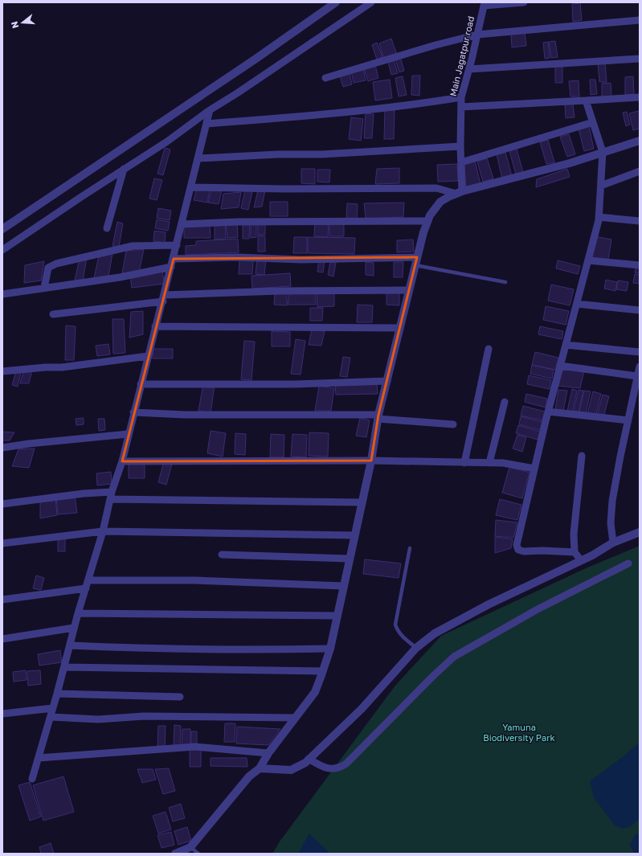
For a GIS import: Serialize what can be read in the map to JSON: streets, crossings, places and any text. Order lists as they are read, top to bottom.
{
  "streets": {
    "street": ["Main Jagatpur road"]
  },
  "parks": ["Yamuna Biodiversity Park"],
  "north": "left"
}
